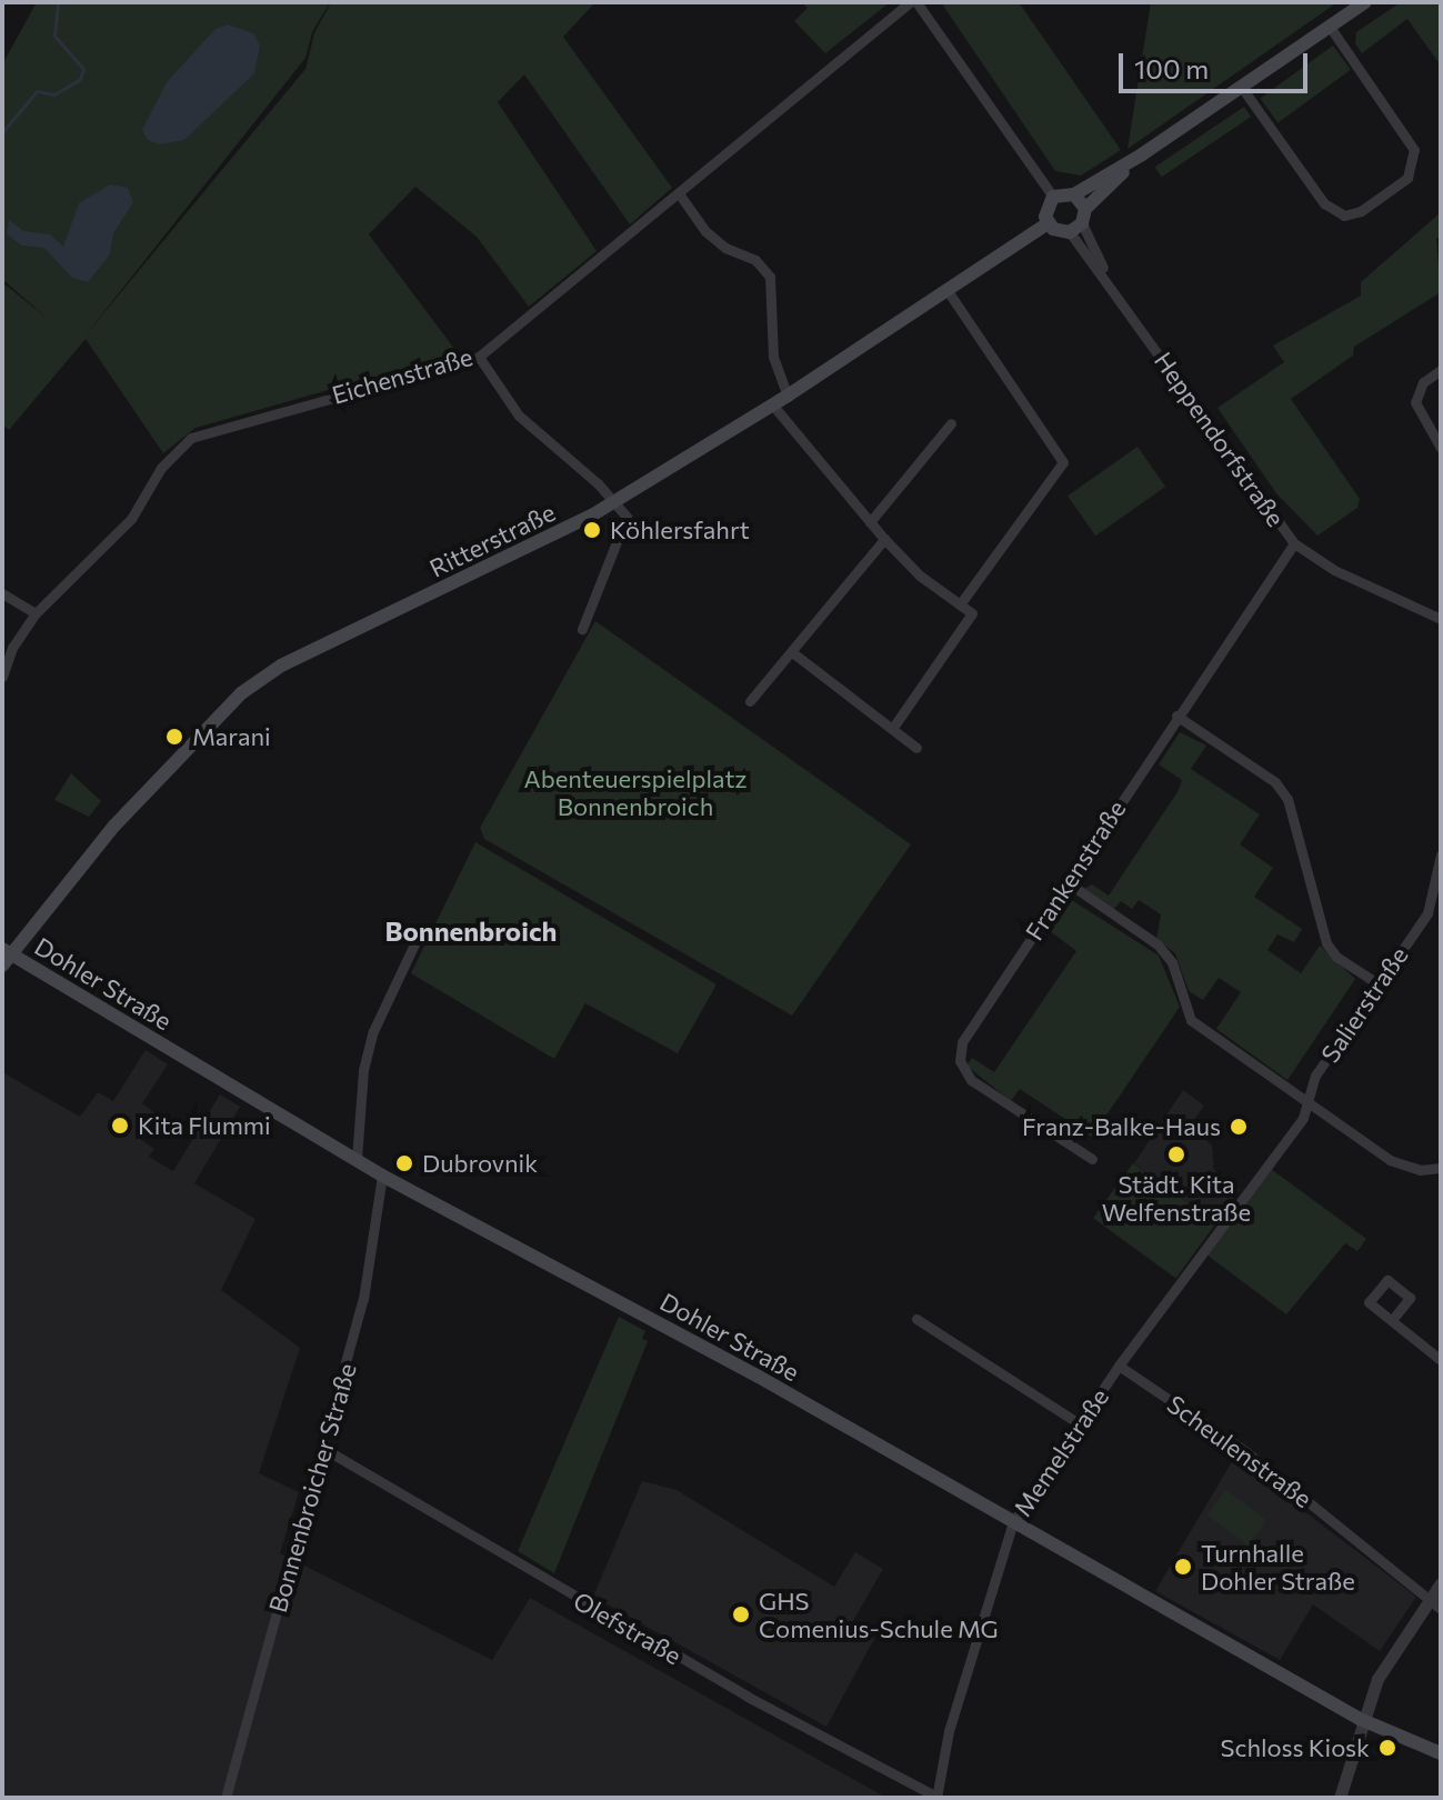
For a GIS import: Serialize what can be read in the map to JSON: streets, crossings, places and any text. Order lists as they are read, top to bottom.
{
  "streets": {
    "main road": ["Ritterstraße", "Dohler Straße"],
    "street": [
      "Eichenstraße",
      "Heppendorfstraße",
      "Frankenstraße",
      "Salierstraße",
      "Scheulenstraße",
      "Memelstraße",
      "Bonnenbroicher Straße",
      "Olefstraße"
    ]
  },
  "crossings": [
    ["Heppendorfstraße", "Ritterstraße"],
    ["Heppendorfstraße", "Frankenstraße"],
    ["Ritterstraße", "Dohler Straße"],
    ["Dohler Straße", "Memelstraße"],
    ["Dohler Straße", "Bonnenbroicher Straße"],
    ["Salierstraße", "Scheulenstraße"],
    ["Salierstraße", "Memelstraße"],
    ["Scheulenstraße", "Memelstraße"],
    ["Memelstraße", "Olefstraße"],
    ["Bonnenbroicher Straße", "Olefstraße"]
  ],
  "districts": ["Bonnenbroich"],
  "parks": ["Abenteuerspielplatz Bonnenbroich"],
  "places": [
    "Köhlersfahrt",
    "Marani",
    "Kita Flummi",
    "Franz-Balke-Haus",
    "Städt. Kita Welfenstraße",
    "Dubrovnik",
    "Turnhalle Dohler Straße",
    "GHS Comenius-Schule MG",
    "Schloss Kiosk"
  ],
  "scale_bar": "100 m"
}
